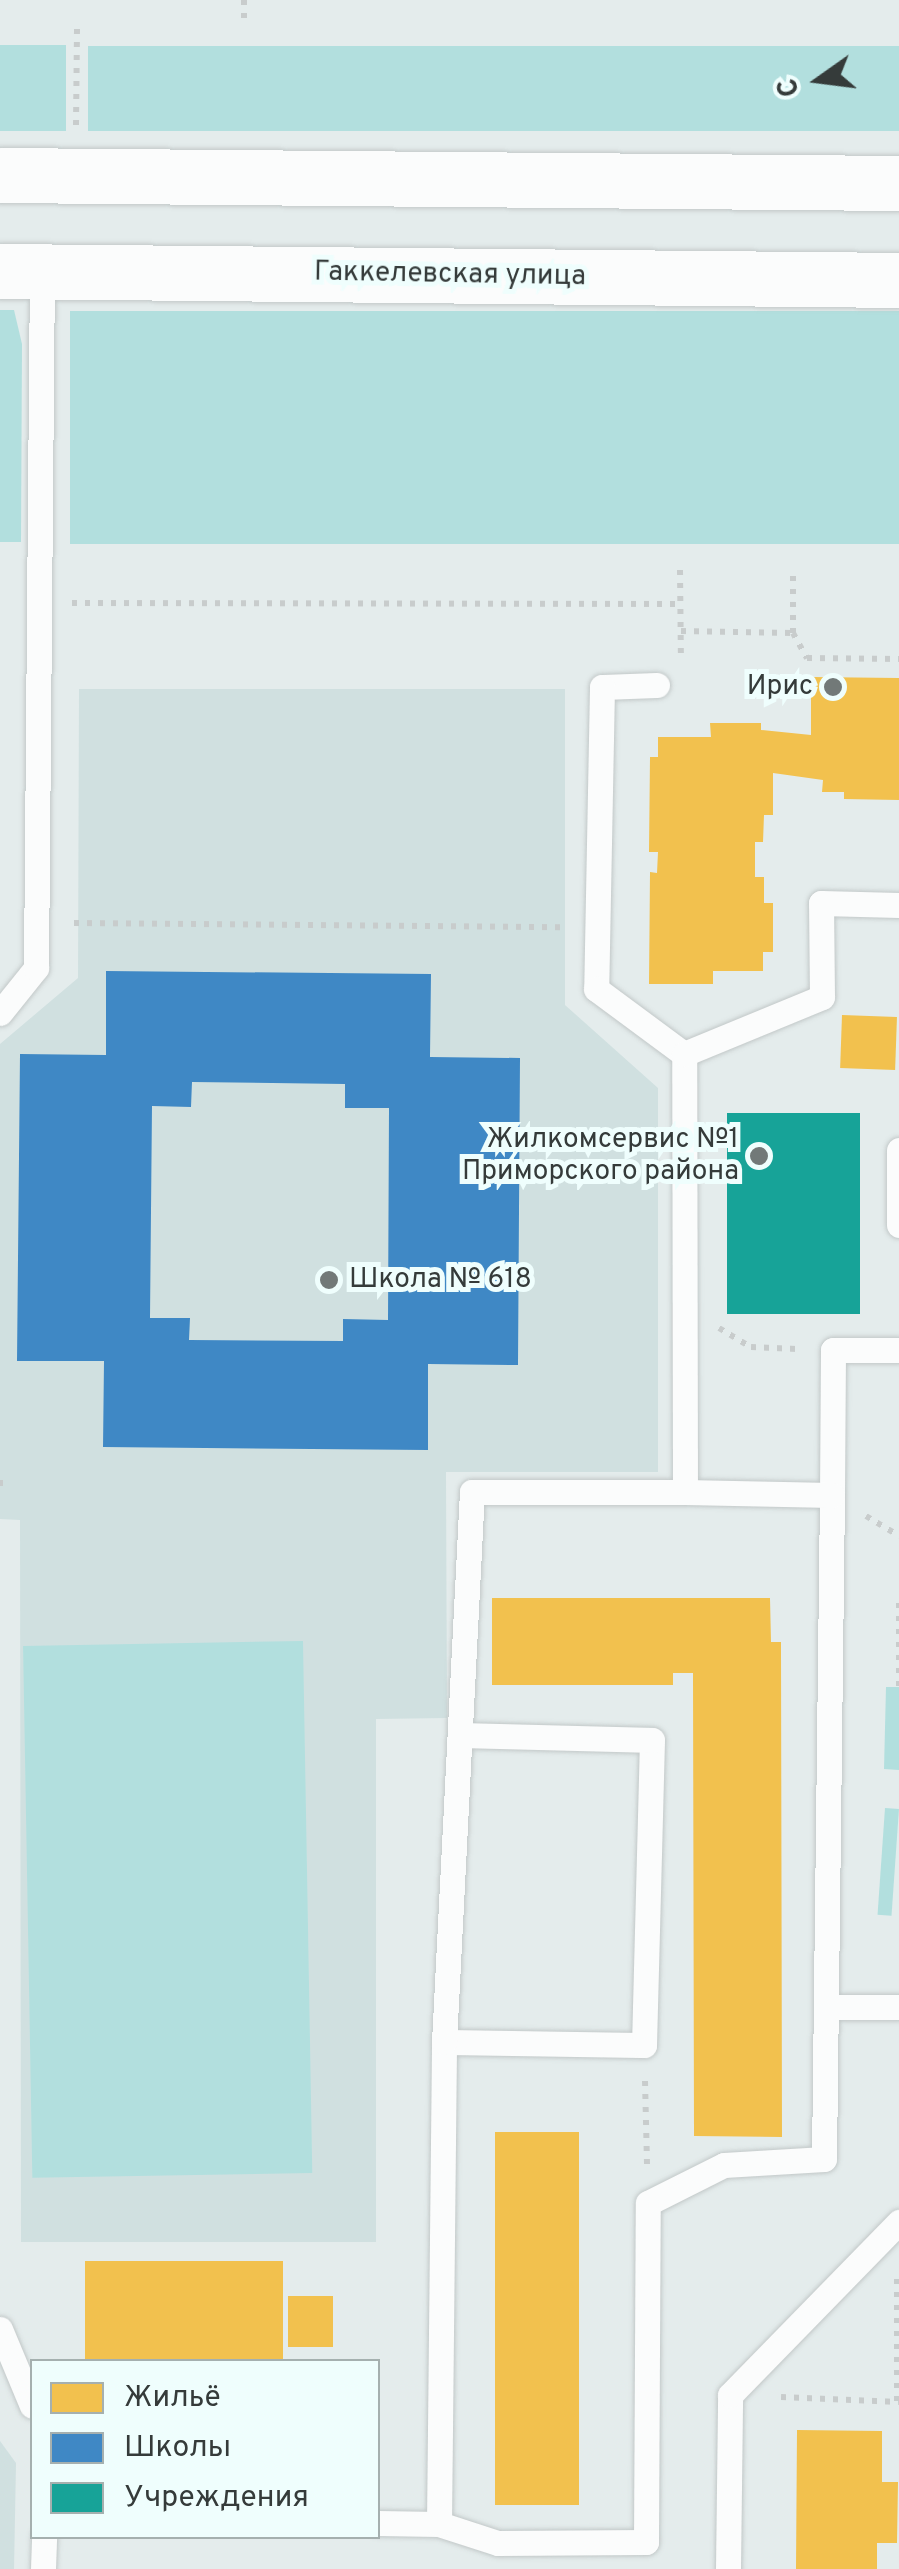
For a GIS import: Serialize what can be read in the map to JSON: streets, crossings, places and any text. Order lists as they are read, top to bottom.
{
  "streets": {
    "main road": ["Гаккелевская улица"]
  },
  "places": ["Ирис", "Жилкомсервис №1 Приморского района", "Школа № 618"],
  "legend": ["Жильё", "Школы", "Учреждения"],
  "north": "left"
}
